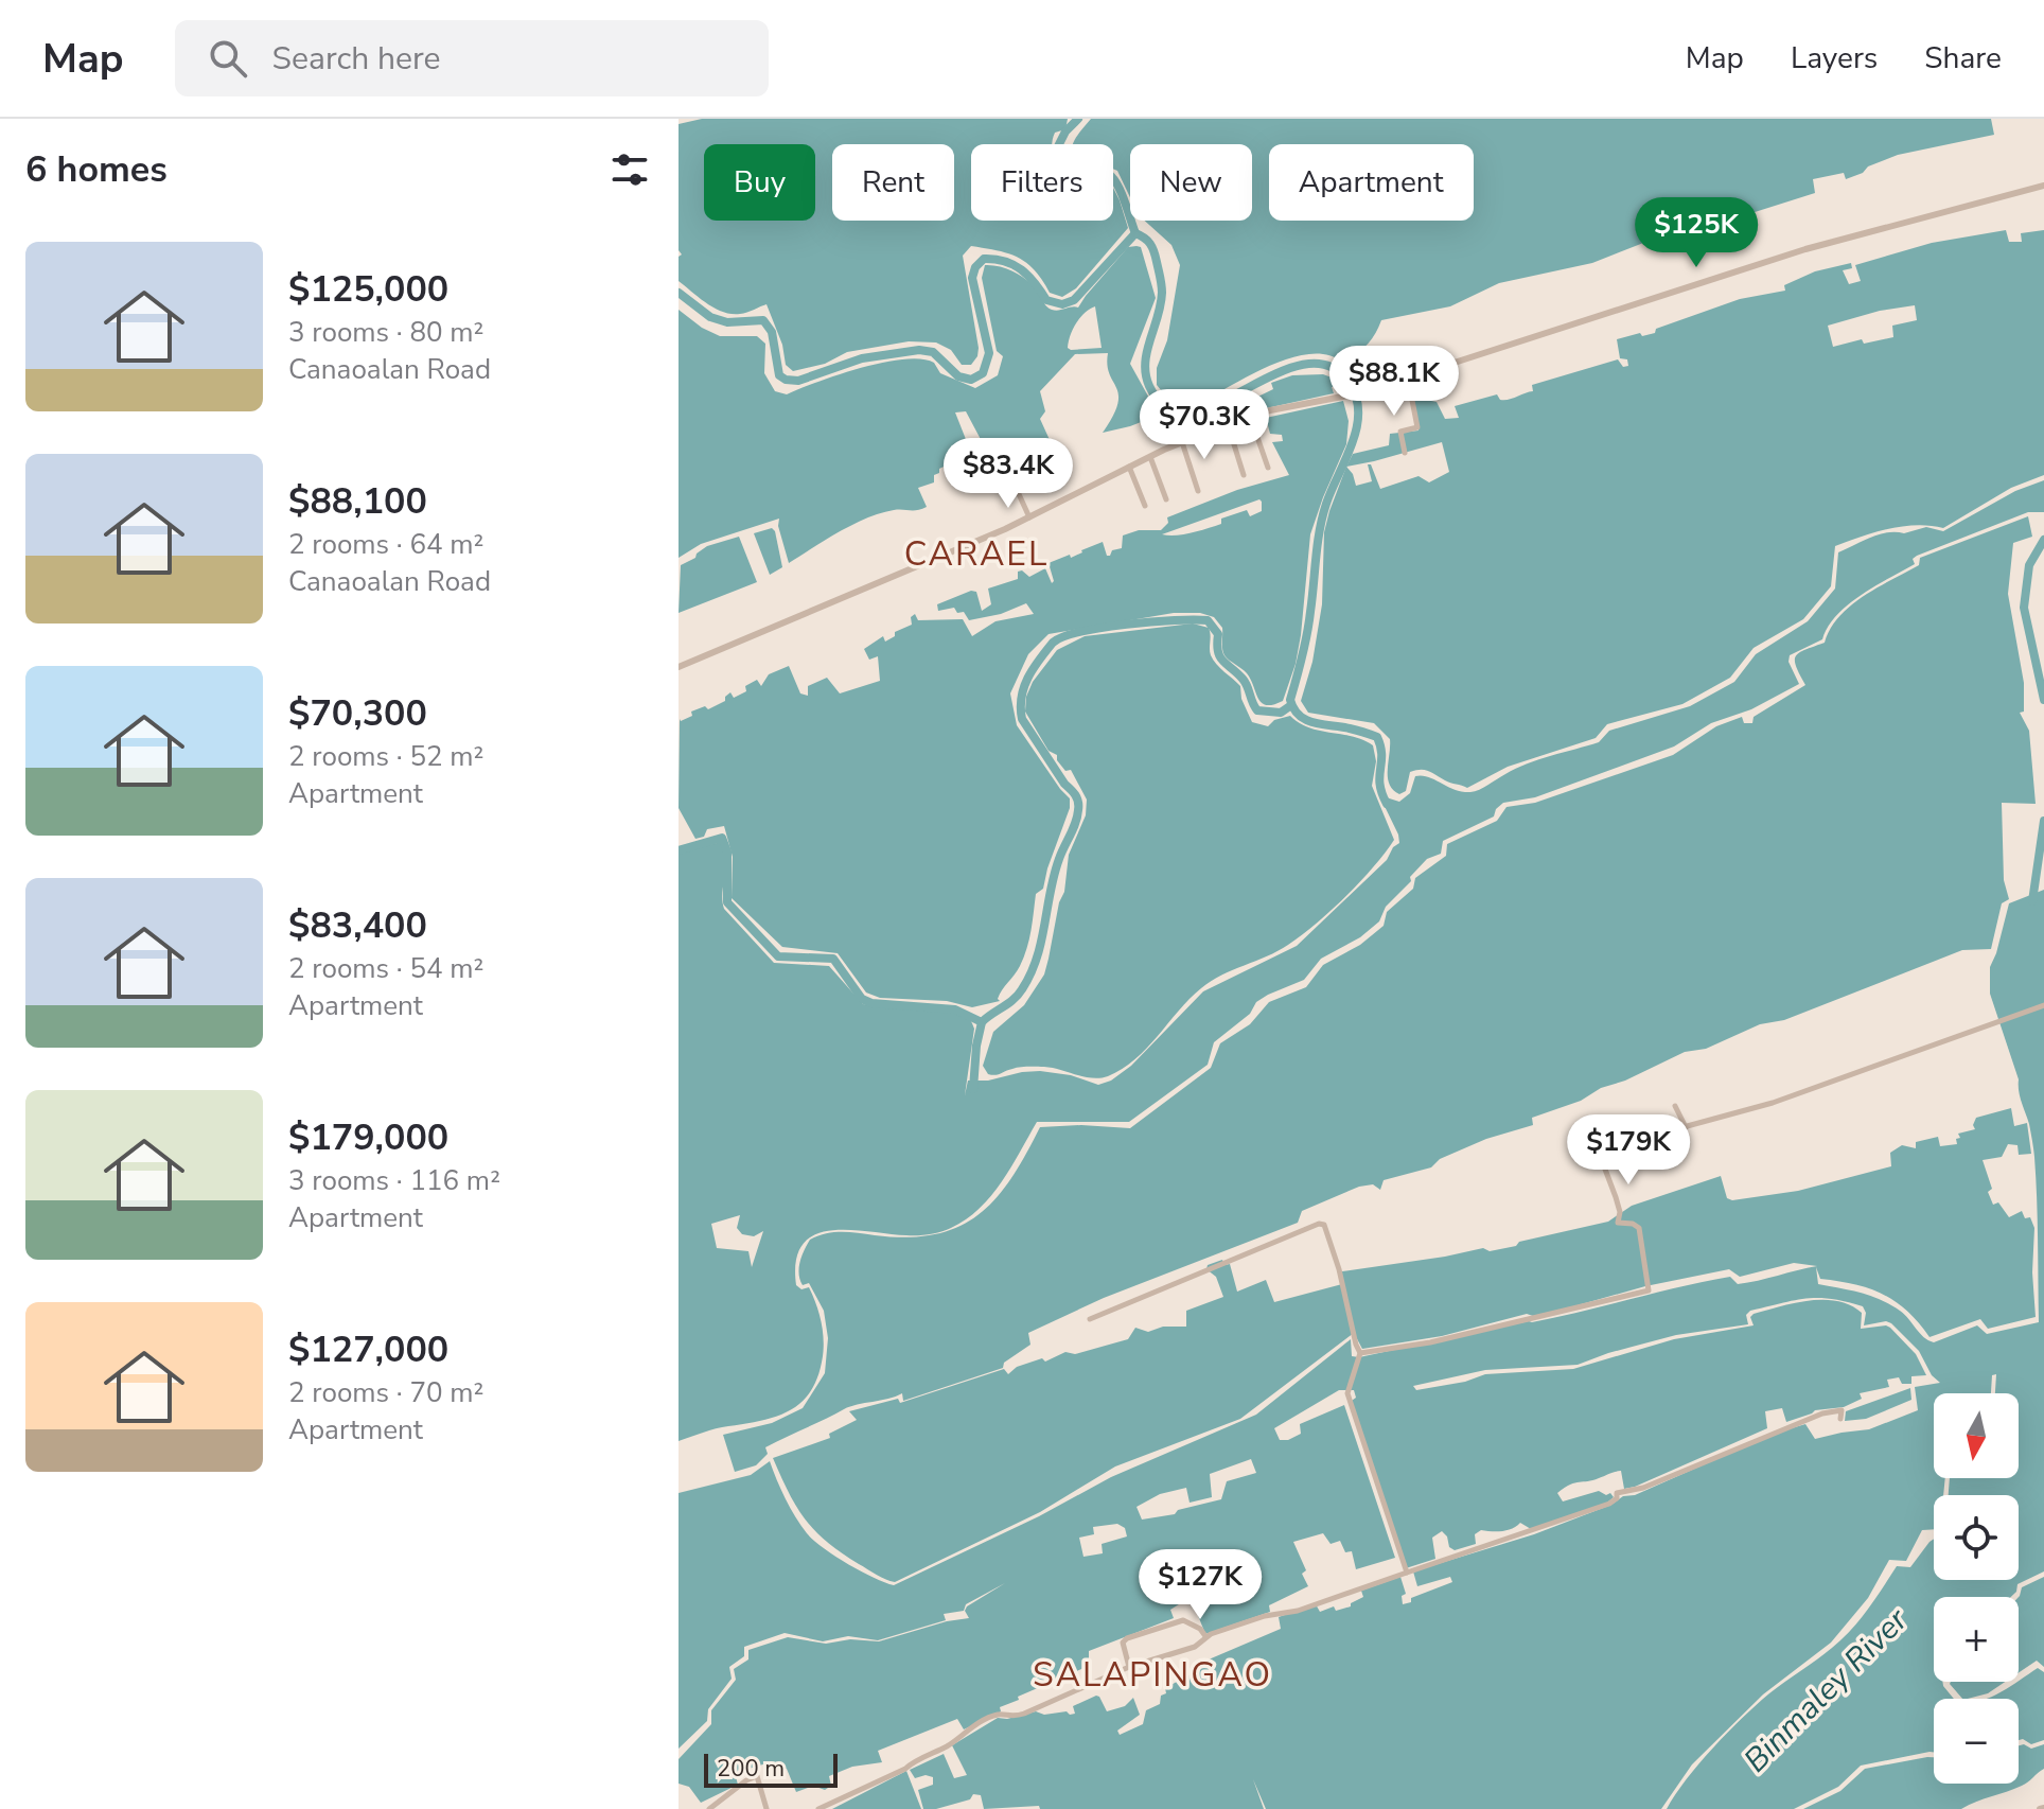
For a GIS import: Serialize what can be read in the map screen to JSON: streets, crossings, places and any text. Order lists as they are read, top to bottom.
{
  "districts": ["CARAEL", "SALAPINGAO"],
  "water": ["Binmaley River"],
  "scale_bar": "200 m",
  "north": "bottom",
  "page": {
    "header": "Map",
    "search": "Search here",
    "nav": ["Map", "Layers", "Share"],
    "heading": "6 homes",
    "chip": [
      "Buy",
      "Rent",
      "Filters",
      "New",
      "Apartment"
    ],
    "price": [
      "$125K",
      "$88.1K",
      "$70.3K",
      "$83.4K",
      "$179K",
      "$127K"
    ],
    "list": [
      {
        "name": "$125,000",
        "note": "3 rooms · 80 m² · Canaoalan Road"
      },
      {
        "name": "$88,100",
        "note": "2 rooms · 64 m² · Canaoalan Road"
      },
      {
        "name": "$70,300",
        "note": "2 rooms · 52 m² · Apartment"
      },
      {
        "name": "$83,400",
        "note": "2 rooms · 54 m² · Apartment"
      },
      {
        "name": "$179,000",
        "note": "3 rooms · 116 m² · Apartment"
      },
      {
        "name": "$127,000",
        "note": "2 rooms · 70 m² · Apartment"
      }
    ],
    "map_buttons": ["+", "−"],
    "scale": "200 m"
  }
}
